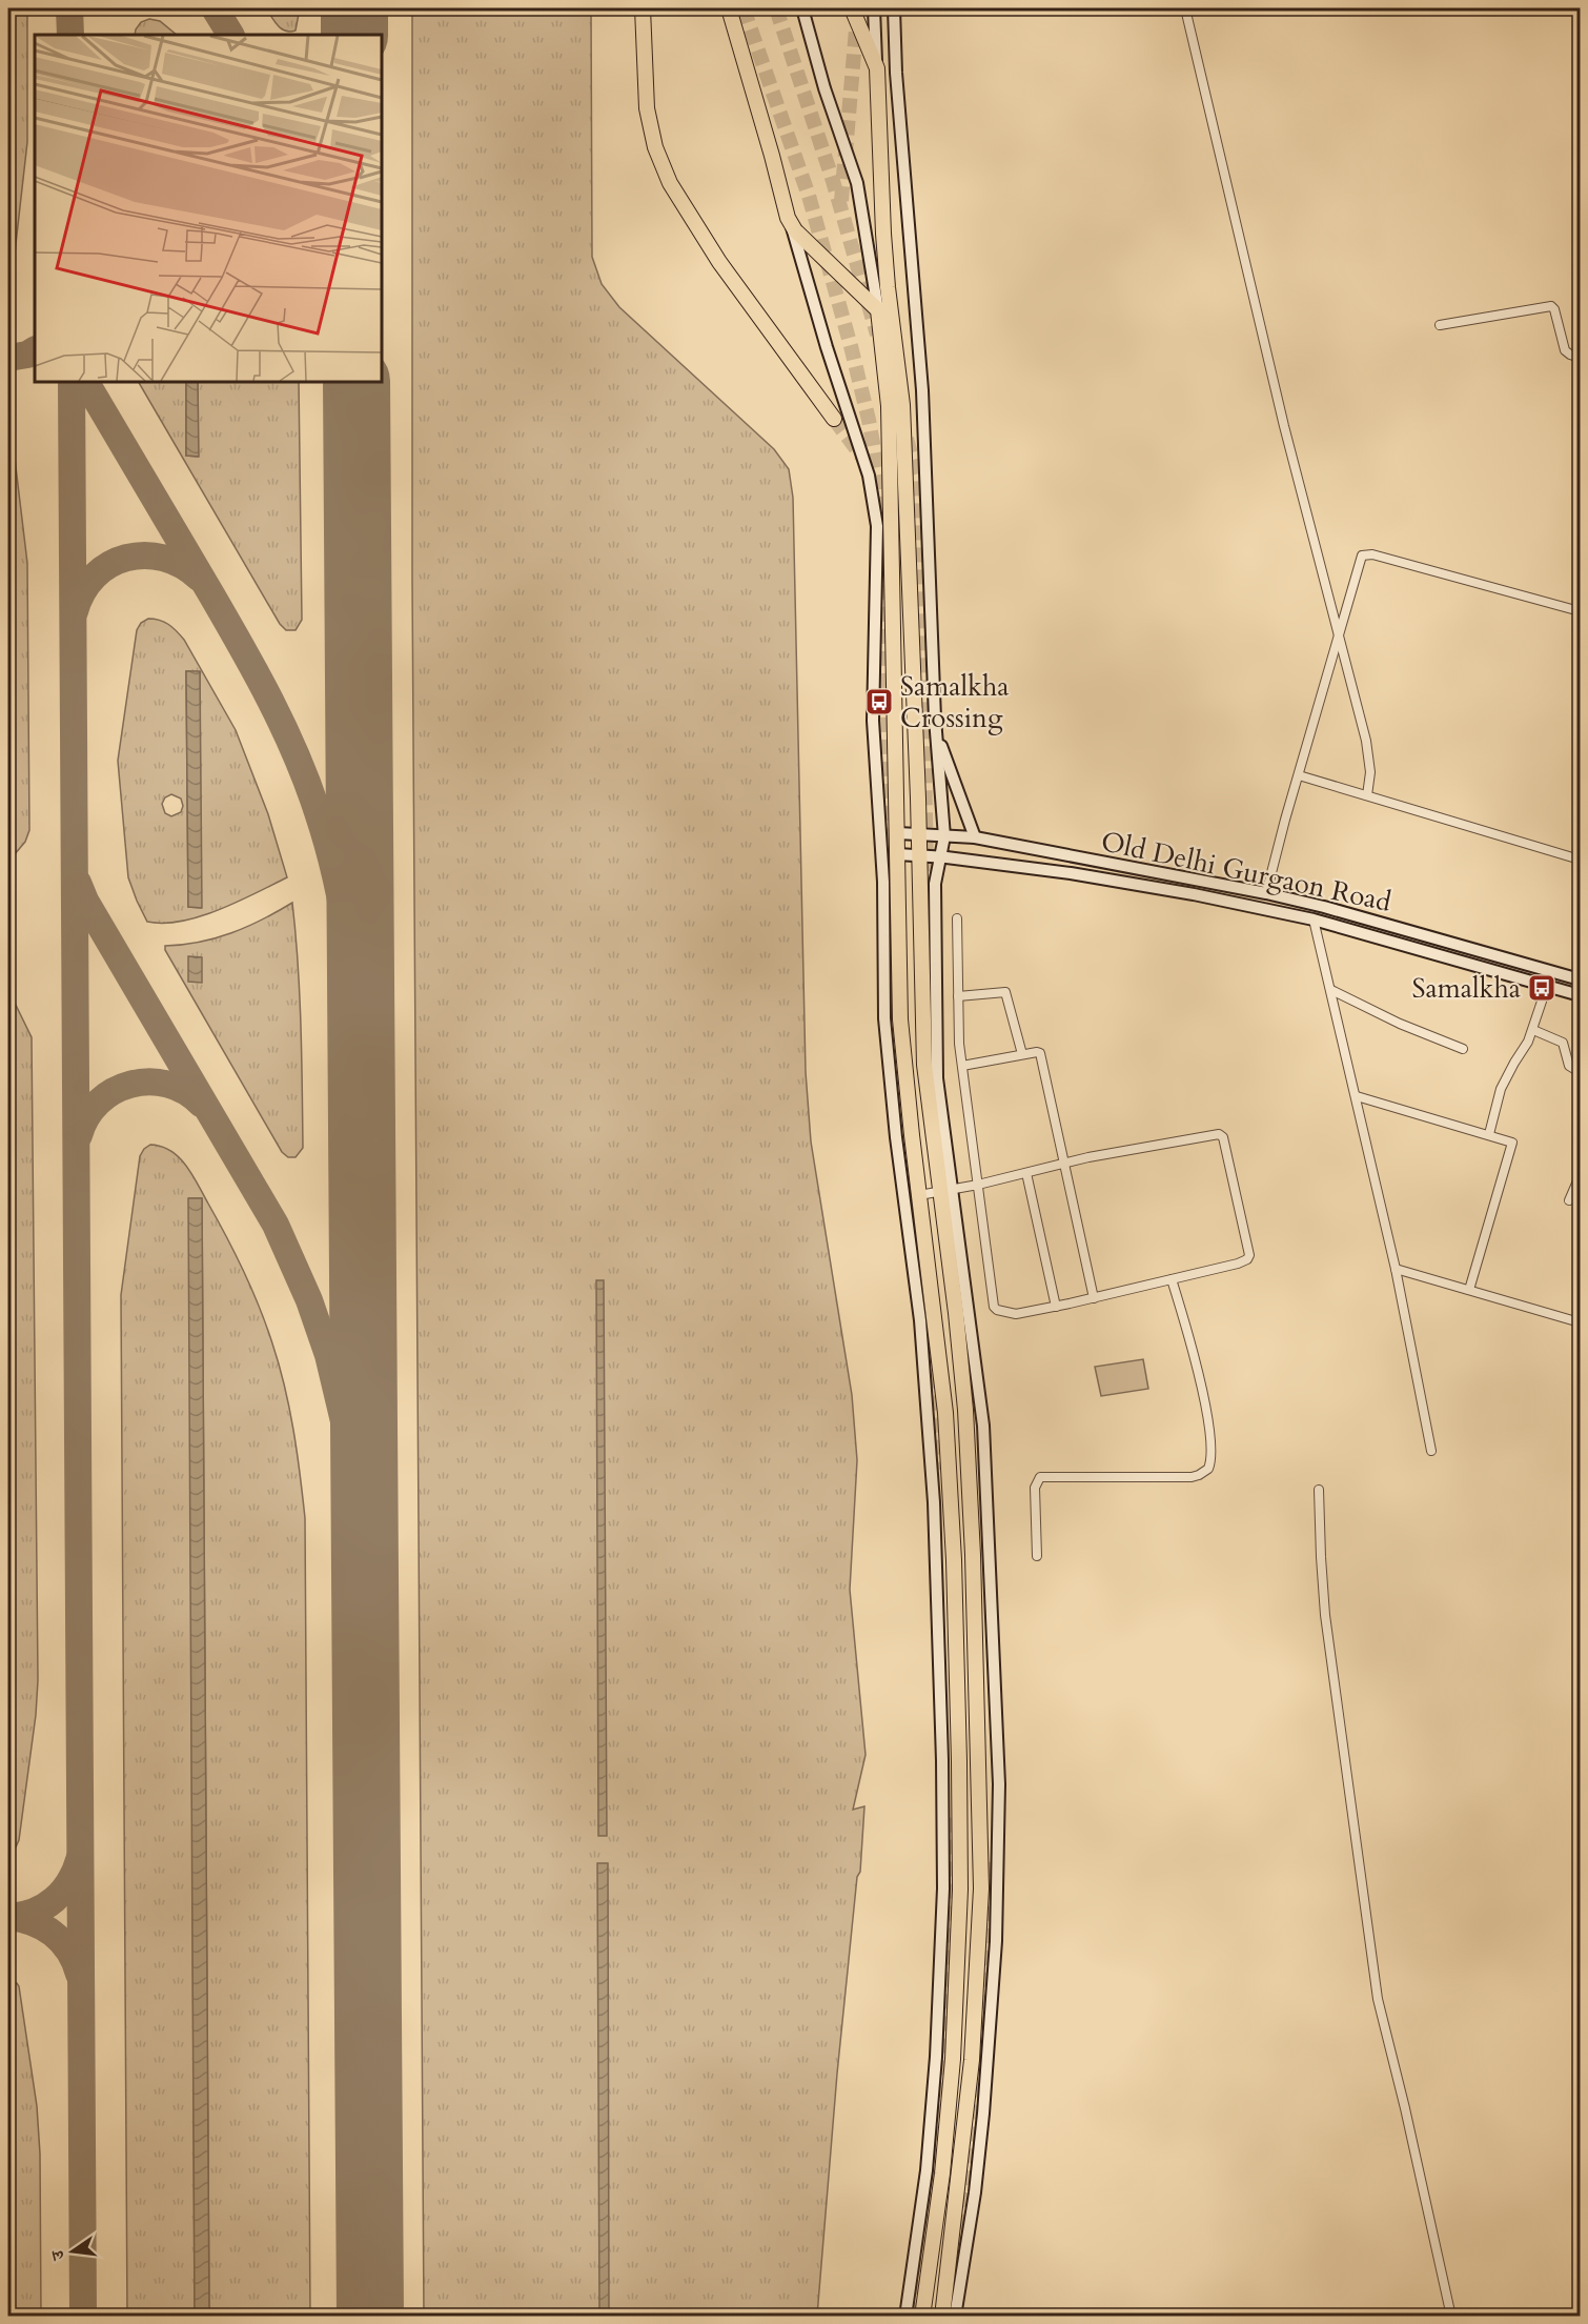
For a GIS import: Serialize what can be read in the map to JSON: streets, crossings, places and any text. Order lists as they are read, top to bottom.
{
  "streets": {
    "street": ["Old Delhi Gurgaon Road"]
  },
  "places": {
    "bus stop": ["Samalkha Crossing", "Samalkha"]
  },
  "north": "left"
}
